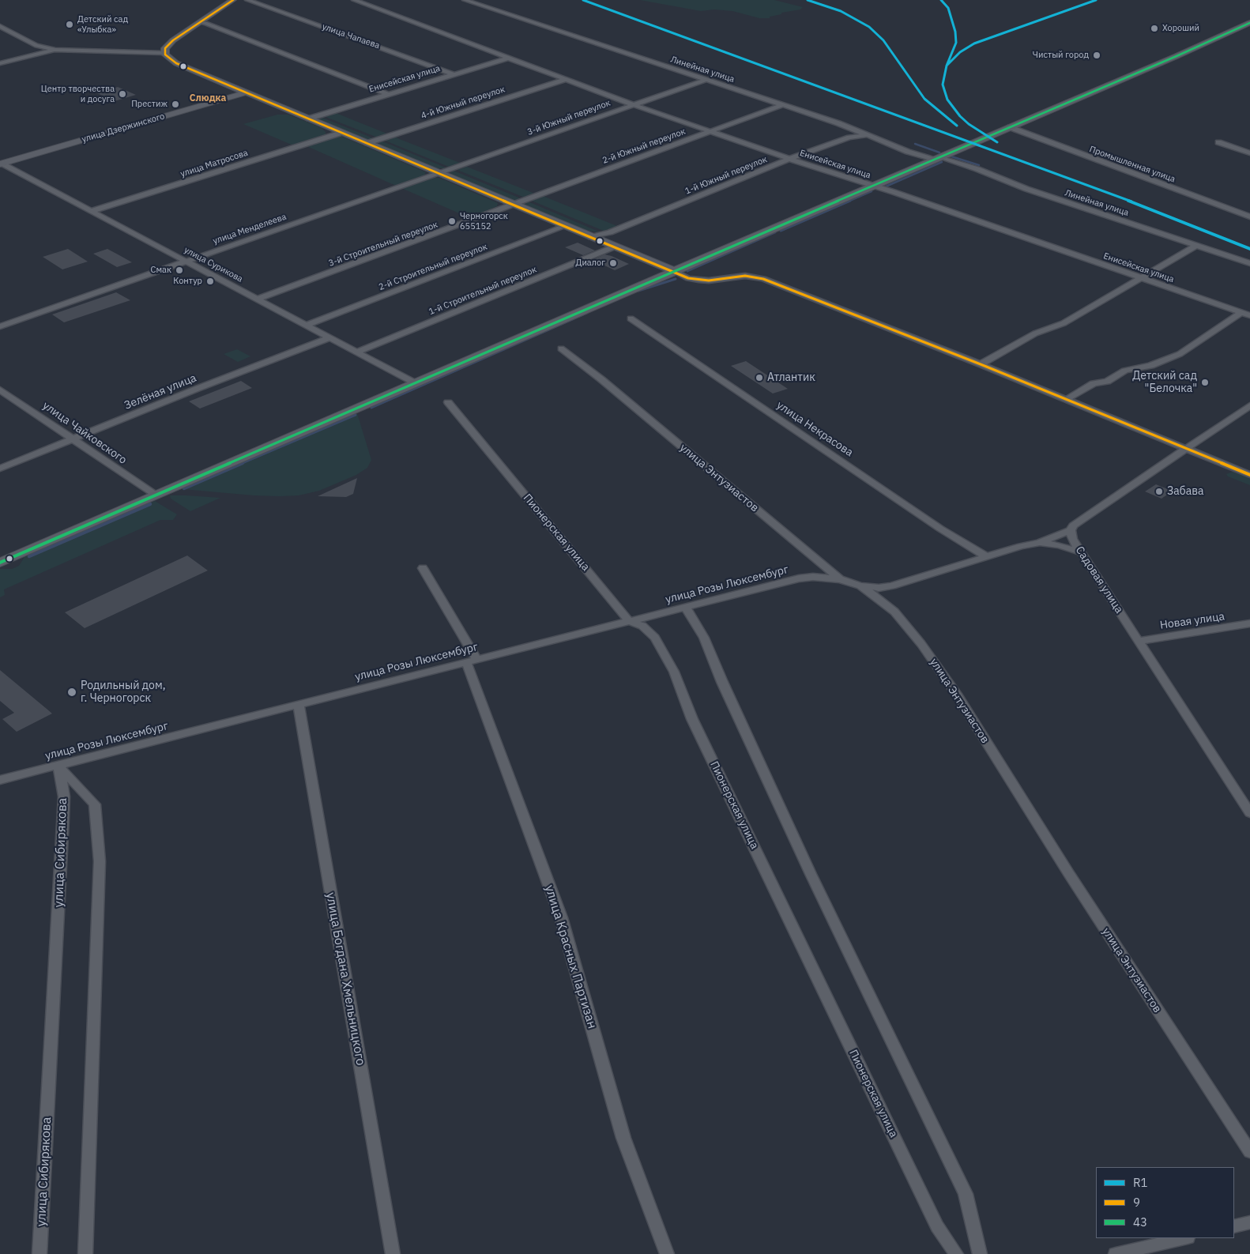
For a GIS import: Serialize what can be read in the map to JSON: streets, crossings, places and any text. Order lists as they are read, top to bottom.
{
  "streets": {
    "main road": ["улица Дзержинского"],
    "street": [
      "улица Чапаева",
      "Линейная улица",
      "Енисейская улица",
      "4-й Южный переулок",
      "3-й Южный переулок",
      "2-й Южный переулок",
      "улица Матросова",
      "Промышленная улица",
      "1-й Южный переулок",
      "улица Менделеева",
      "3-й Строительный переулок",
      "улица Сурикова",
      "2-й Строительный переулок",
      "1-й Строительный переулок",
      "Зелёная улица",
      "улица Некрасова",
      "улица Чайковского",
      "улица Энтузиастов",
      "Пионерская улица",
      "Садовая улица",
      "улица Розы Люксембург",
      "Новая улица",
      "улица Сибирякова",
      "улица Красных Партизан",
      "улица Богдана Хмельницкого"
    ]
  },
  "crossings": [
    ["улица Чапаева", "Енисейская улица"],
    ["Линейная улица", "3-й Южный переулок"],
    ["Линейная улица", "2-й Южный переулок"],
    ["Линейная улица", "1-й Южный переулок"],
    ["Енисейская улица", "4-й Южный переулок"],
    ["Енисейская улица", "3-й Южный переулок"],
    ["Енисейская улица", "2-й Южный переулок"],
    ["Енисейская улица", "1-й Южный переулок"],
    ["3-й Южный переулок", "улица Менделеева"],
    ["улица Дзержинского", "улица Сурикова"],
    ["2-й Южный переулок", "3-й Строительный переулок"],
    ["улица Матросова", "улица Сурикова"],
    ["улица Менделеева", "улица Сурикова"],
    ["3-й Строительный переулок", "улица Сурикова"],
    ["улица Сурикова", "2-й Строительный переулок"],
    ["улица Сурикова", "1-й Строительный переулок"],
    ["улица Сурикова", "Зелёная улица"],
    ["Зелёная улица", "улица Чайковского"],
    ["улица Энтузиастов", "улица Розы Люксембург"],
    ["Пионерская улица", "улица Розы Люксембург"],
    ["Садовая улица", "Новая улица"],
    ["улица Розы Люксембург", "улица Сибирякова"],
    ["улица Розы Люксембург", "улица Красных Партизан"],
    ["улица Розы Люксембург", "улица Богдана Хмельницкого"]
  ],
  "districts": ["Слюдка"],
  "places": [
    "Детский сад «Улыбка»",
    "Хороший",
    "Чистый город",
    "Центр творчества и досуга",
    "Престиж",
    "Черногорск 655152",
    "Диалог",
    "Смак",
    "Контур",
    "Атлантик",
    "Детский сад \"Белочка\"",
    "Забава",
    "Родильный дом, г. Черногорск"
  ],
  "lines": ["transit line R1", "transit line 9", "transit line 43"],
  "legend": ["R1", "9", "43"]
}
